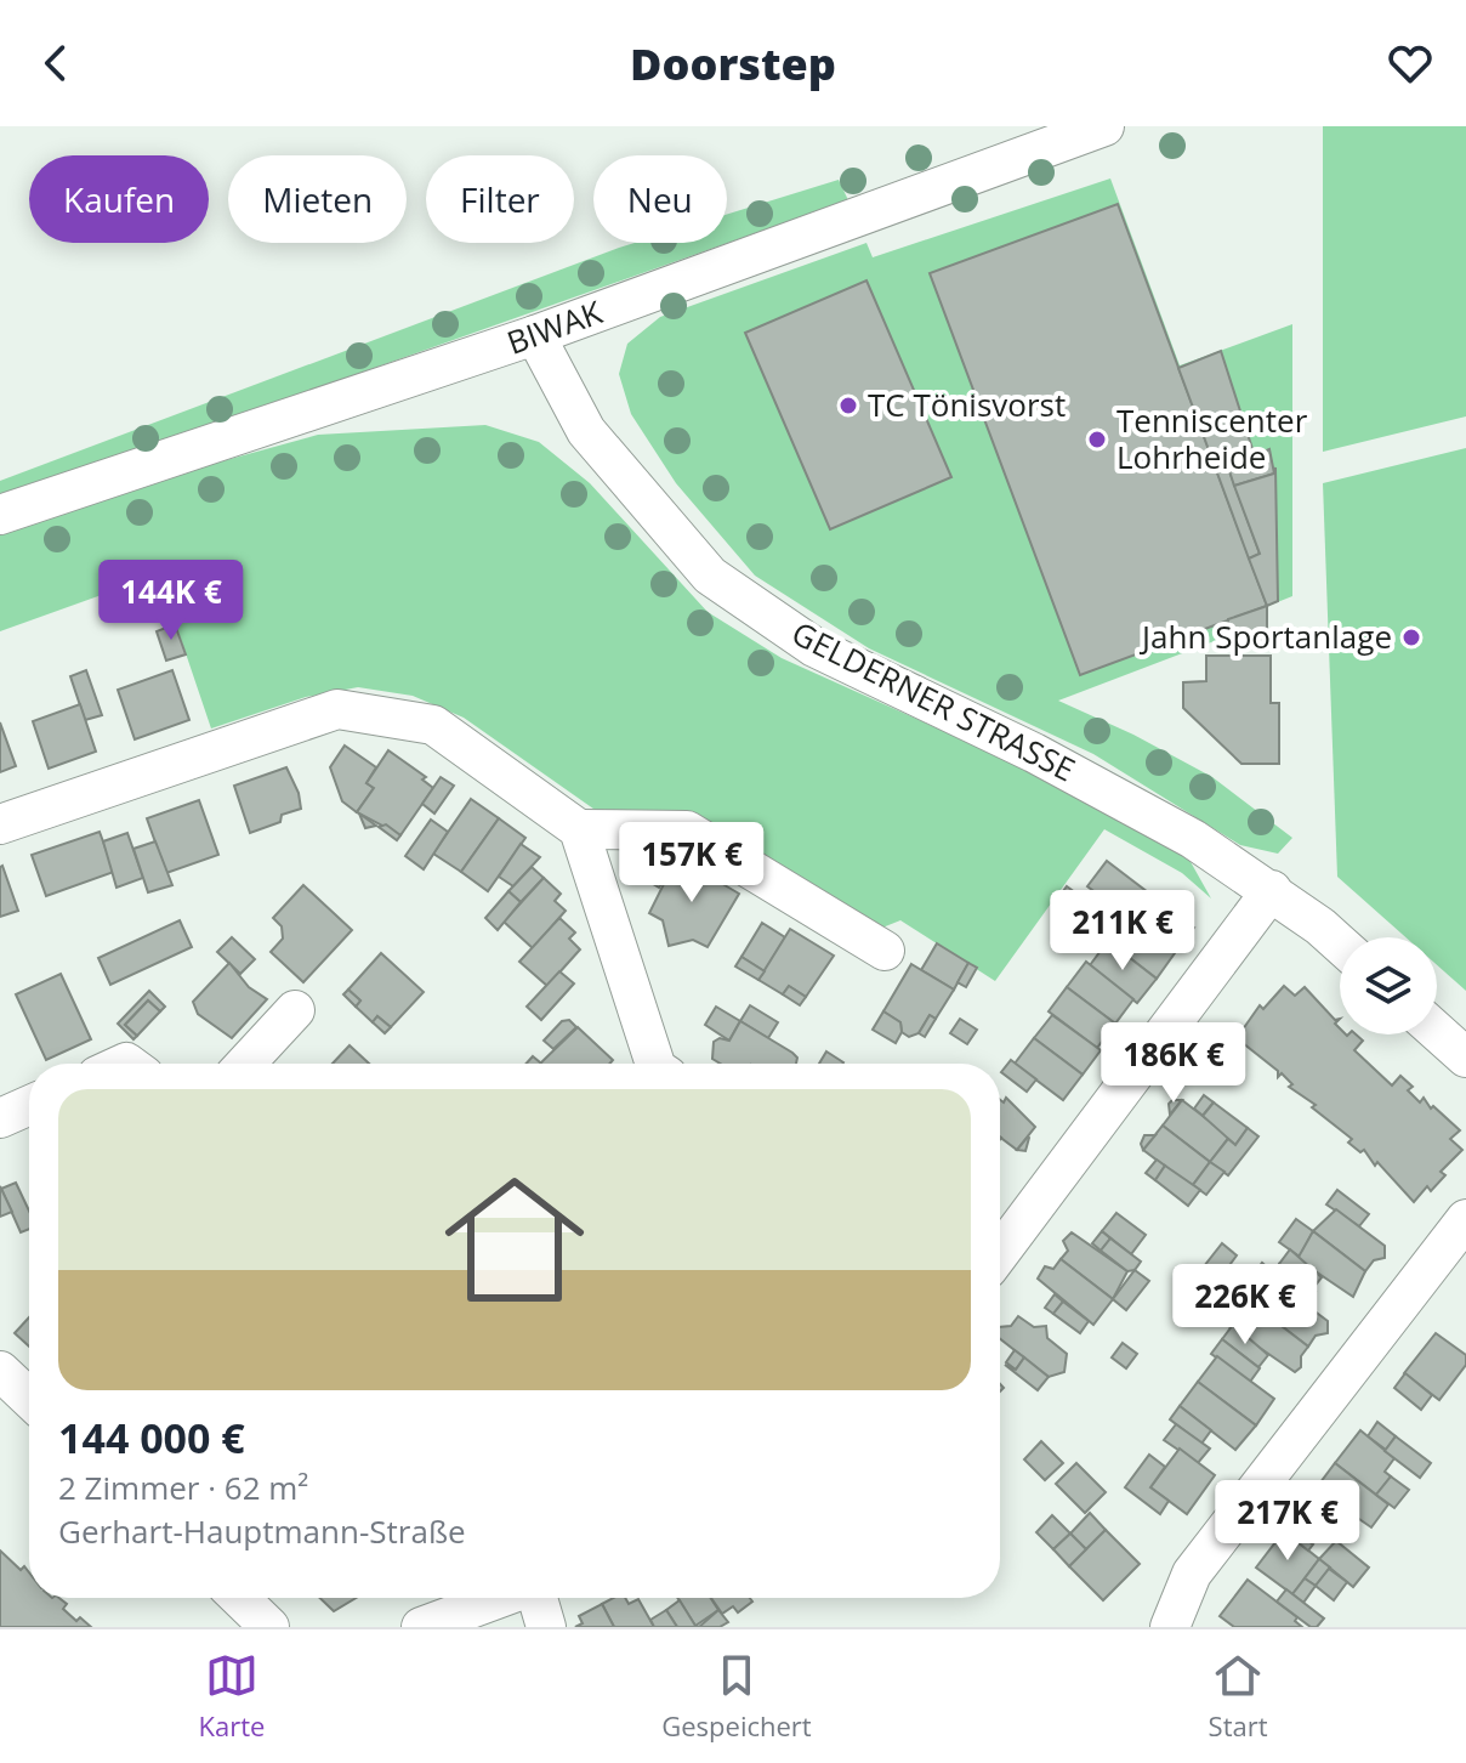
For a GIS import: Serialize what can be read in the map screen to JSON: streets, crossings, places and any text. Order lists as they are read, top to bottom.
{
  "streets": {
    "street": ["BIWAK", "GELDERNER STRASSE"]
  },
  "crossings": [
    ["BIWAK", "GELDERNER STRASSE"]
  ],
  "places": ["TC Tönisvorst", "Tenniscenter Lohrheide", "Jahn Sportanlage"],
  "page": {
    "header": "Doorstep",
    "chip": [
      "Kaufen",
      "Mieten",
      "Filter",
      "Neu"
    ],
    "price": [
      "144K €",
      "157K €",
      "211K €",
      "186K €",
      "226K €",
      "217K €"
    ],
    "list": [
      {
        "name": "144 000 €",
        "note": "2 Zimmer · 62 m² · Gerhart-Hauptmann-Straße"
      }
    ],
    "tabs": ["Karte", "Gespeichert", "Start"]
  }
}
